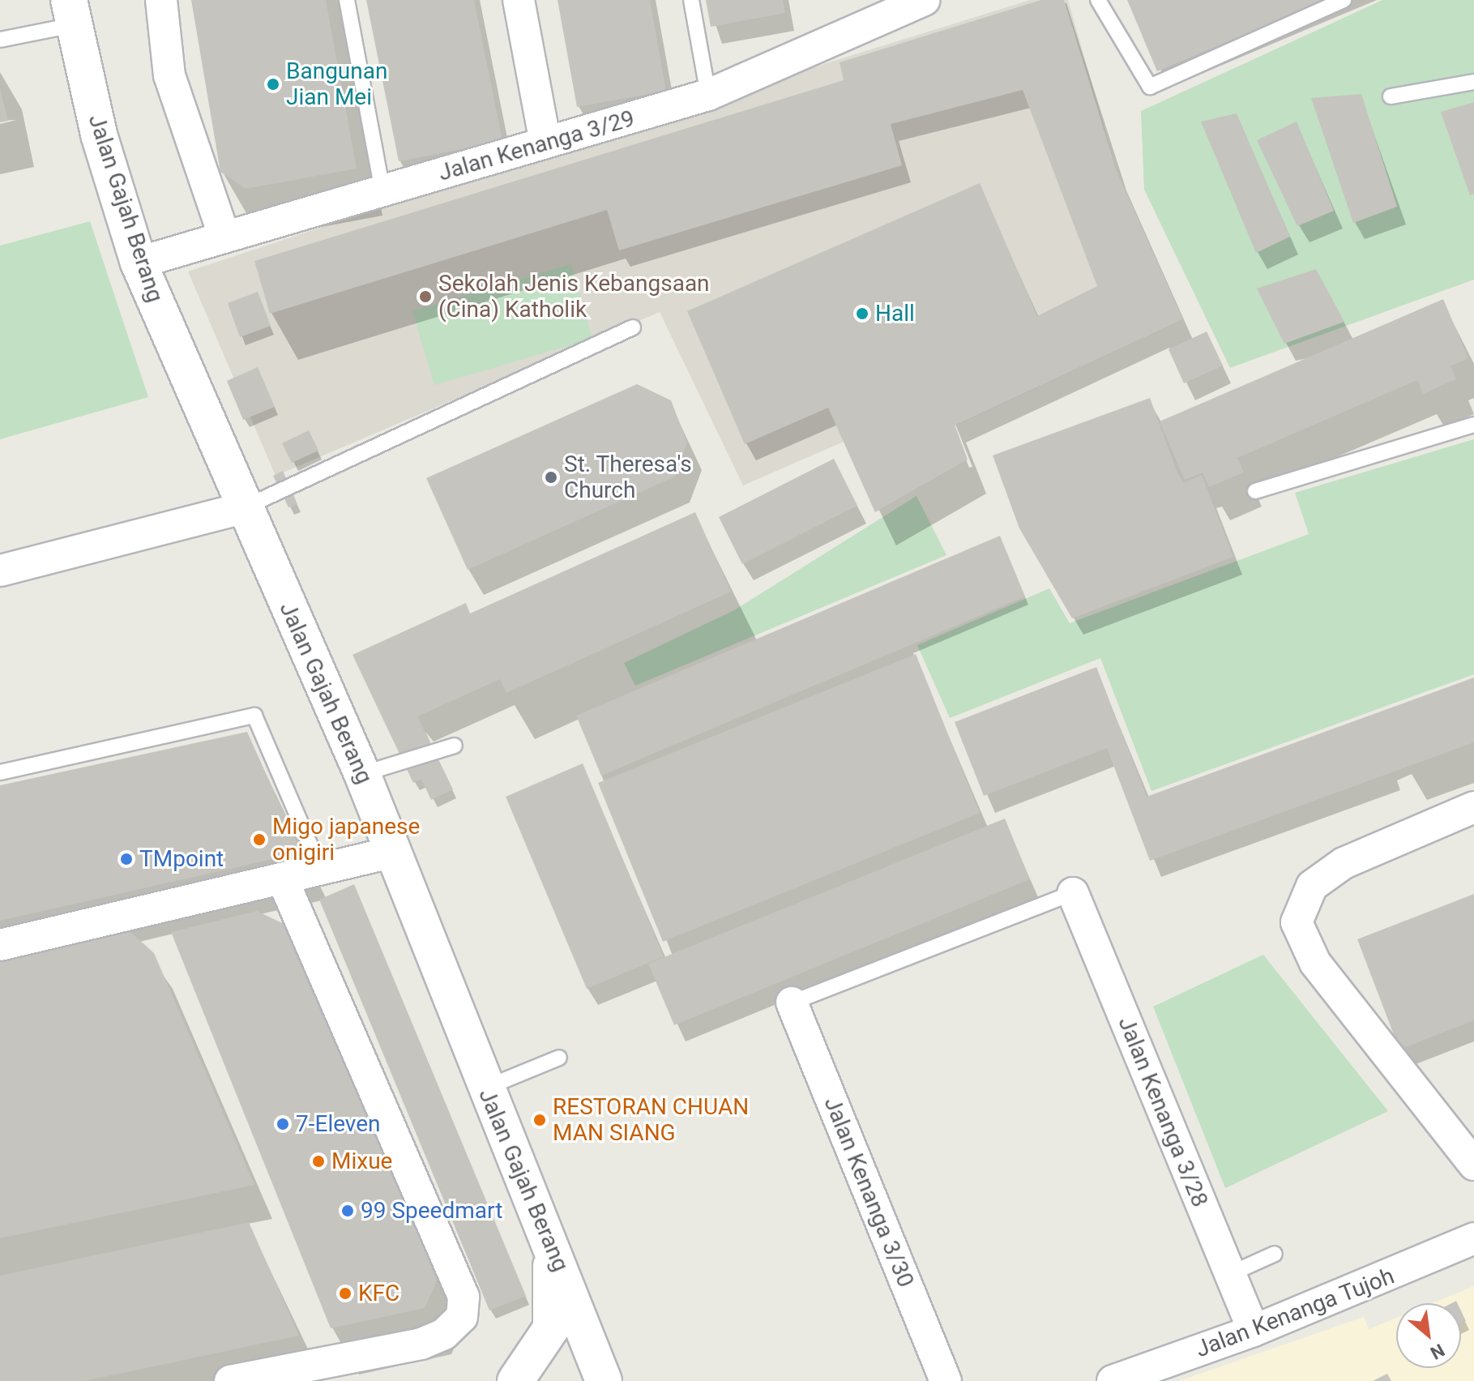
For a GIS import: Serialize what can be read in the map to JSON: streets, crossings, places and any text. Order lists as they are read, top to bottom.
{
  "streets": {
    "street": [
      "Jalan Kenanga 3/29",
      "Jalan Gajah Berang",
      "Jalan Kenanga 3/28",
      "Jalan Kenanga 3/30",
      "Jalan Kenanga Tujoh"
    ]
  },
  "crossings": [
    ["Jalan Kenanga 3/29", "Jalan Gajah Berang"],
    ["Jalan Kenanga 3/28", "Jalan Kenanga Tujoh"]
  ],
  "places": [
    "Bangunan Jian Mei",
    "Sekolah Jenis Kebangsaan (Cina) Katholik",
    "Hall",
    "St. Theresa's Church",
    "Migo japanese onigiri",
    "TMpoint",
    "RESTORAN CHUAN MAN SIANG",
    "7-Eleven",
    "Mixue",
    "99 Speedmart",
    "KFC"
  ],
  "north": "bottom right"
}
